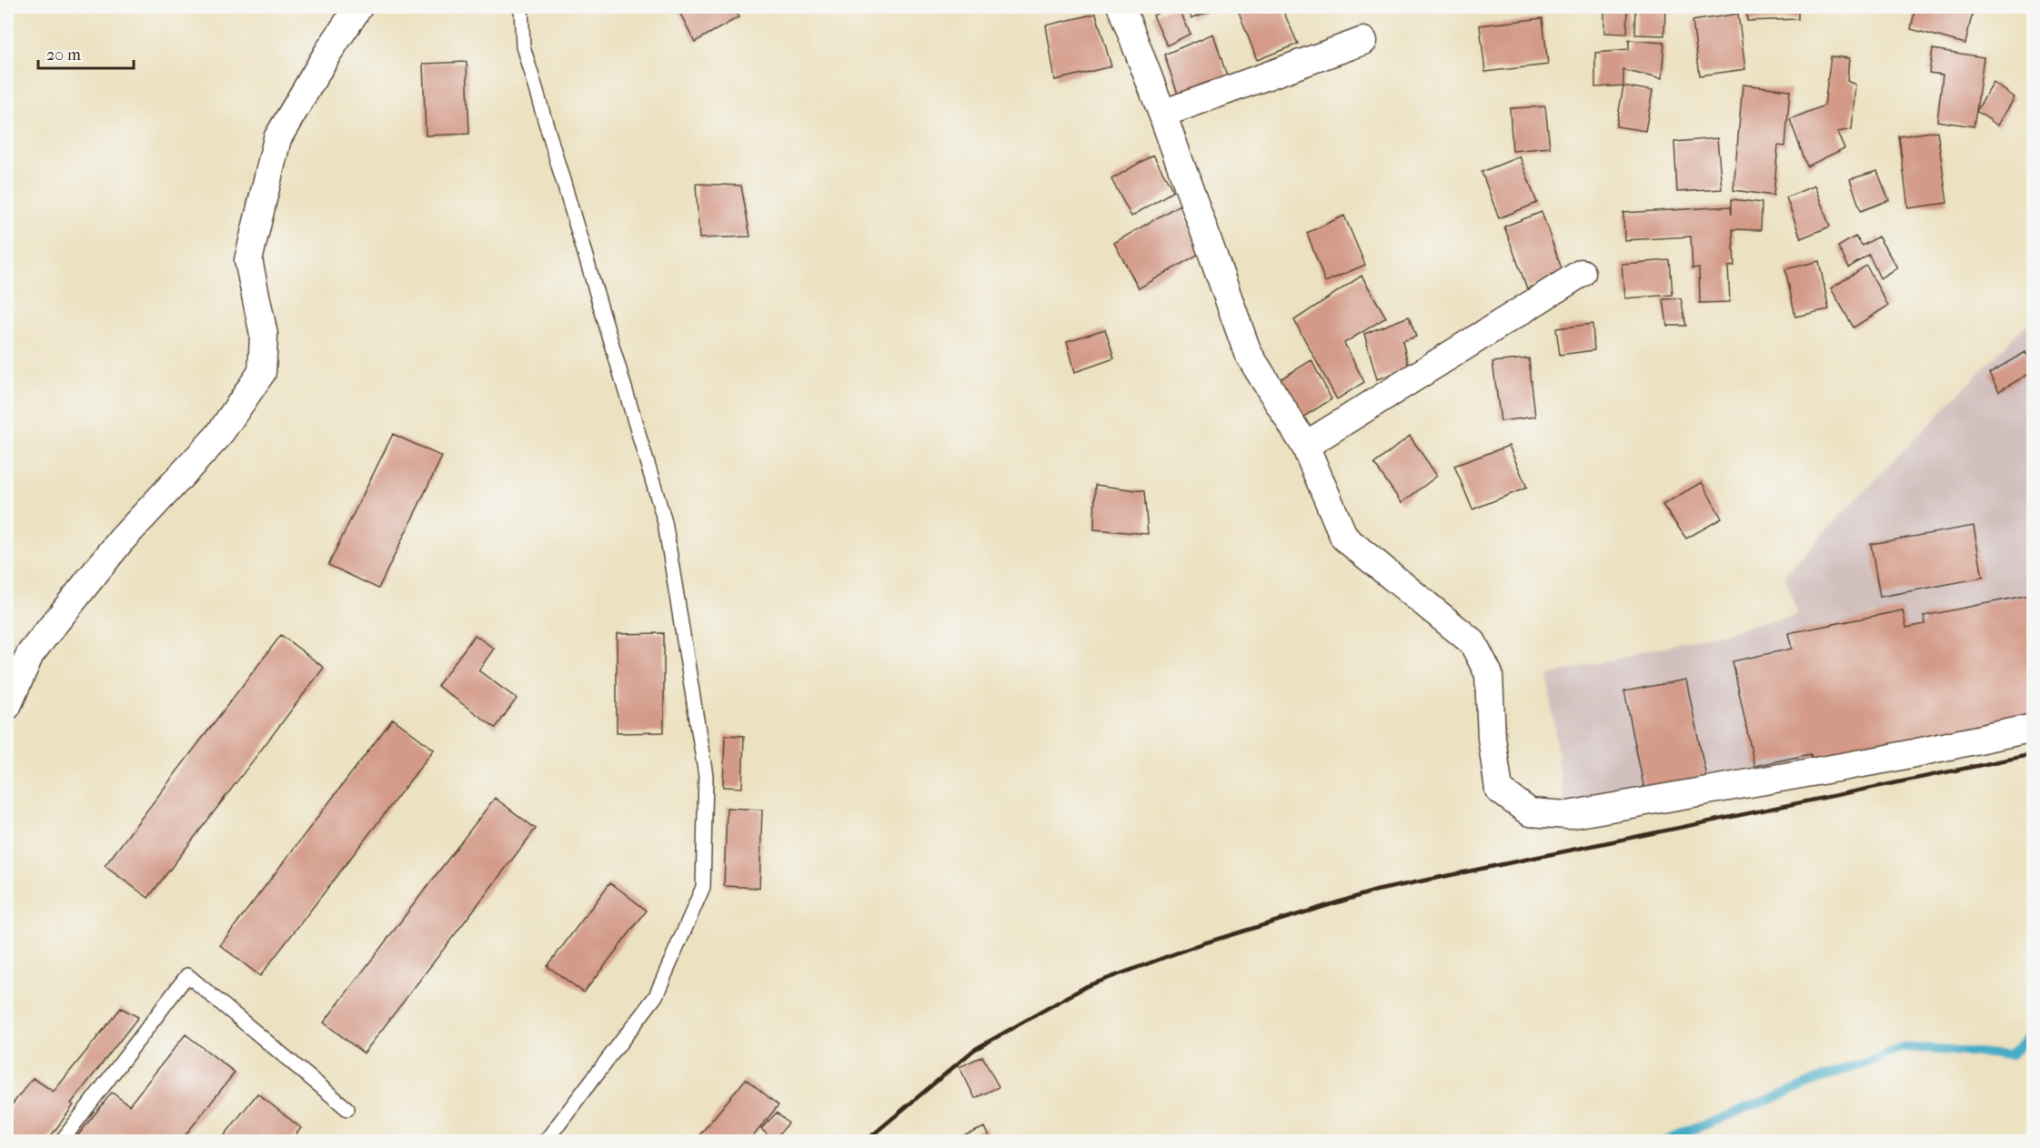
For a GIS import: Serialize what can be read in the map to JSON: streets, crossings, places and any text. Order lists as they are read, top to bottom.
{
  "scale_bar": "20 m"
}
